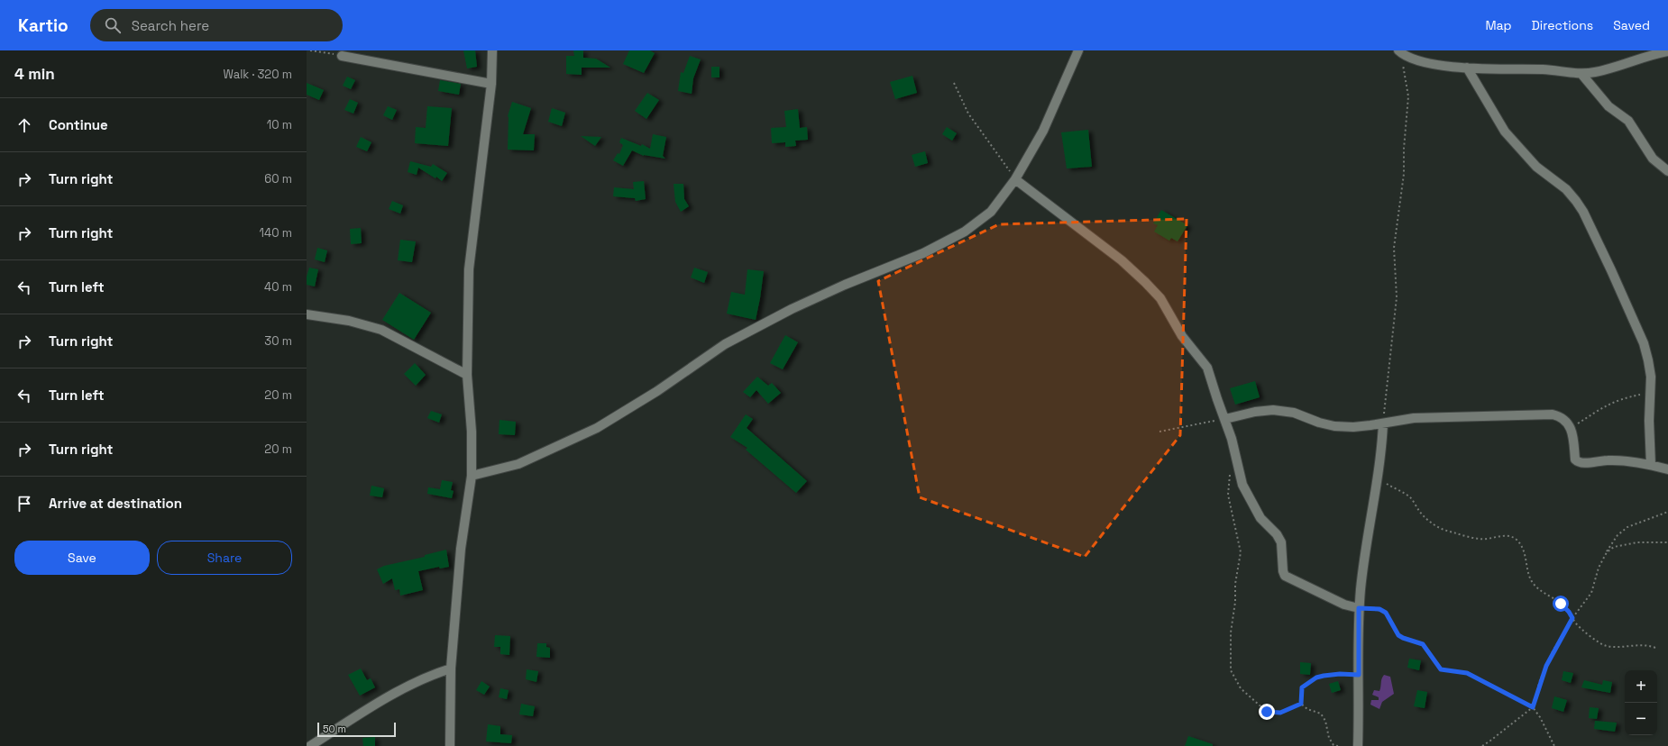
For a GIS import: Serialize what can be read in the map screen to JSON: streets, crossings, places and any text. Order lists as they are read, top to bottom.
{
  "scale_bar": "50 m",
  "page": {
    "header": "Kartio",
    "search": "Search here",
    "nav": ["Map", "Directions", "Saved"],
    "heading": ["4 min", "Walk · 320 m"],
    "list": [
      ["Continue", "10 m"],
      ["Turn right", "60 m"],
      ["Turn right", "140 m"],
      ["Turn left", "40 m"],
      ["Turn right", "30 m"],
      ["Turn left", "20 m"],
      ["Turn right", "20 m"],
      "Arrive at destination"
    ],
    "buttons": ["Save", "Share"],
    "map_buttons": ["+", "−"],
    "scale": "50 m"
  }
}
